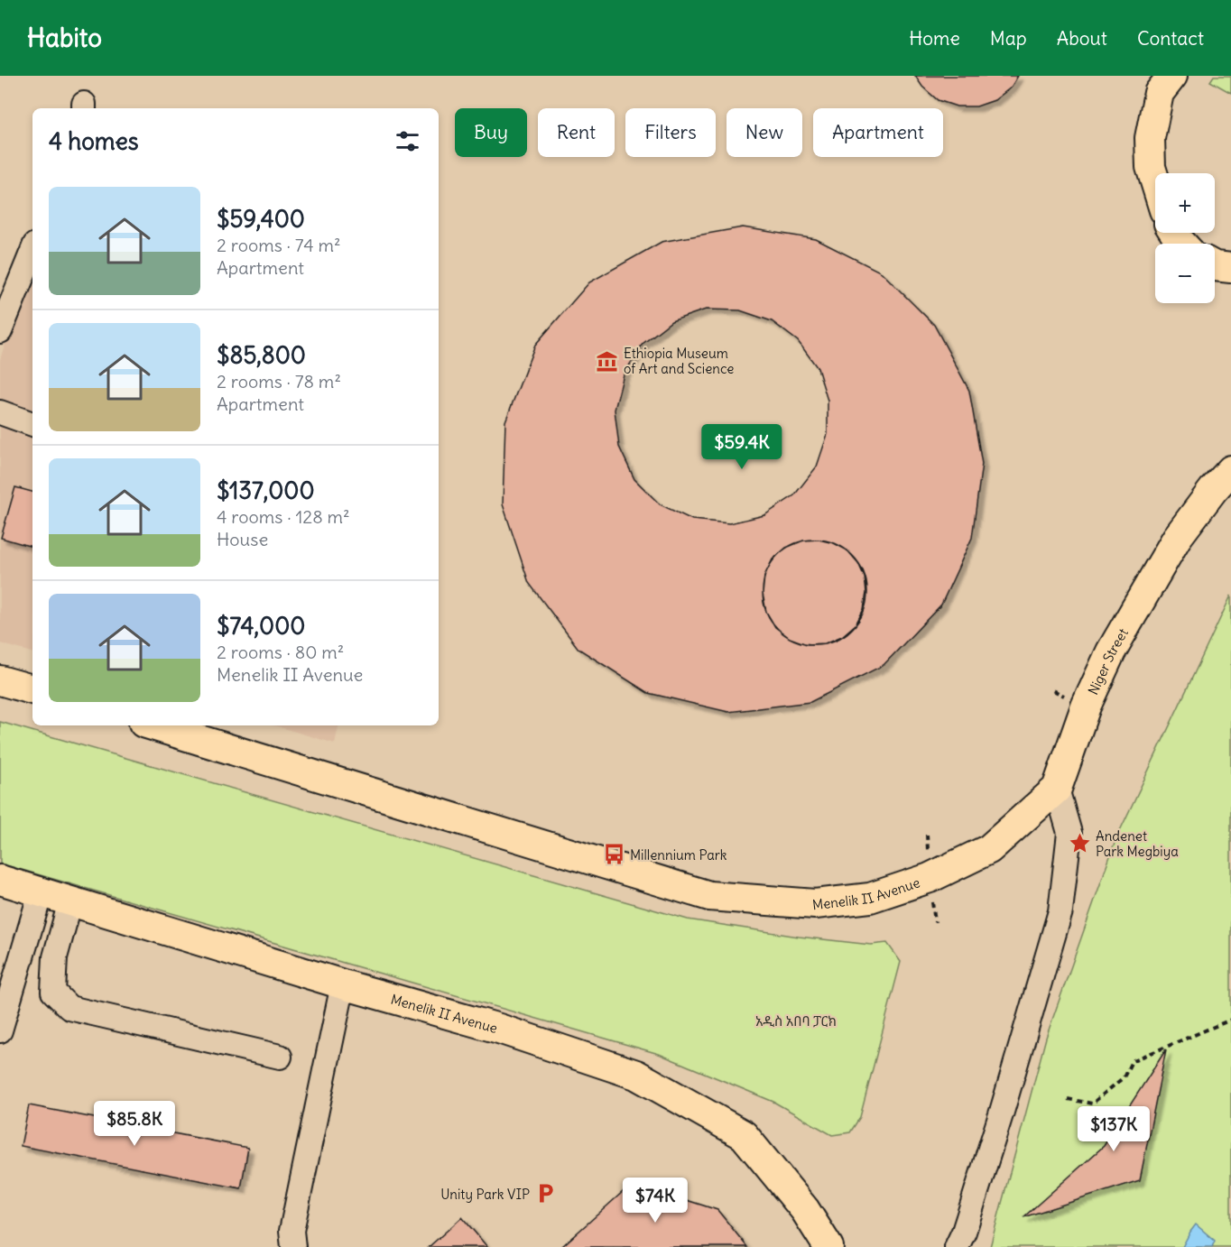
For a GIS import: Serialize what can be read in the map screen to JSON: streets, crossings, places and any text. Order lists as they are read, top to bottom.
{
  "streets": {
    "main road": ["Niger Street", "Menelik II Avenue"]
  },
  "crossings": [
    ["Niger Street", "Menelik II Avenue"]
  ],
  "parks": ["አዲስ አበባ ፓርክ"],
  "places": {
    "museum": ["Ethiopia Museum of Art and Science"],
    "place": ["Andenet Park Megbiya"],
    "bus stop": ["Millennium Park"],
    "parking": ["Unity Park VIP"]
  },
  "page": {
    "header": "Habito",
    "nav": [
      "Home",
      "Map",
      "About",
      "Contact"
    ],
    "chip": [
      "Buy",
      "Rent",
      "Filters",
      "New",
      "Apartment"
    ],
    "heading": "4 homes",
    "map_buttons": ["+", "−"],
    "list": [
      {
        "name": "$59,400",
        "note": "2 rooms · 74 m² · Apartment"
      },
      {
        "name": "$85,800",
        "note": "2 rooms · 78 m² · Apartment"
      },
      {
        "name": "$137,000",
        "note": "4 rooms · 128 m² · House"
      },
      {
        "name": "$74,000",
        "note": "2 rooms · 80 m² · Menelik II Avenue"
      }
    ],
    "price": [
      "$59.4K",
      "$85.8K",
      "$137K",
      "$74K"
    ]
  }
}
